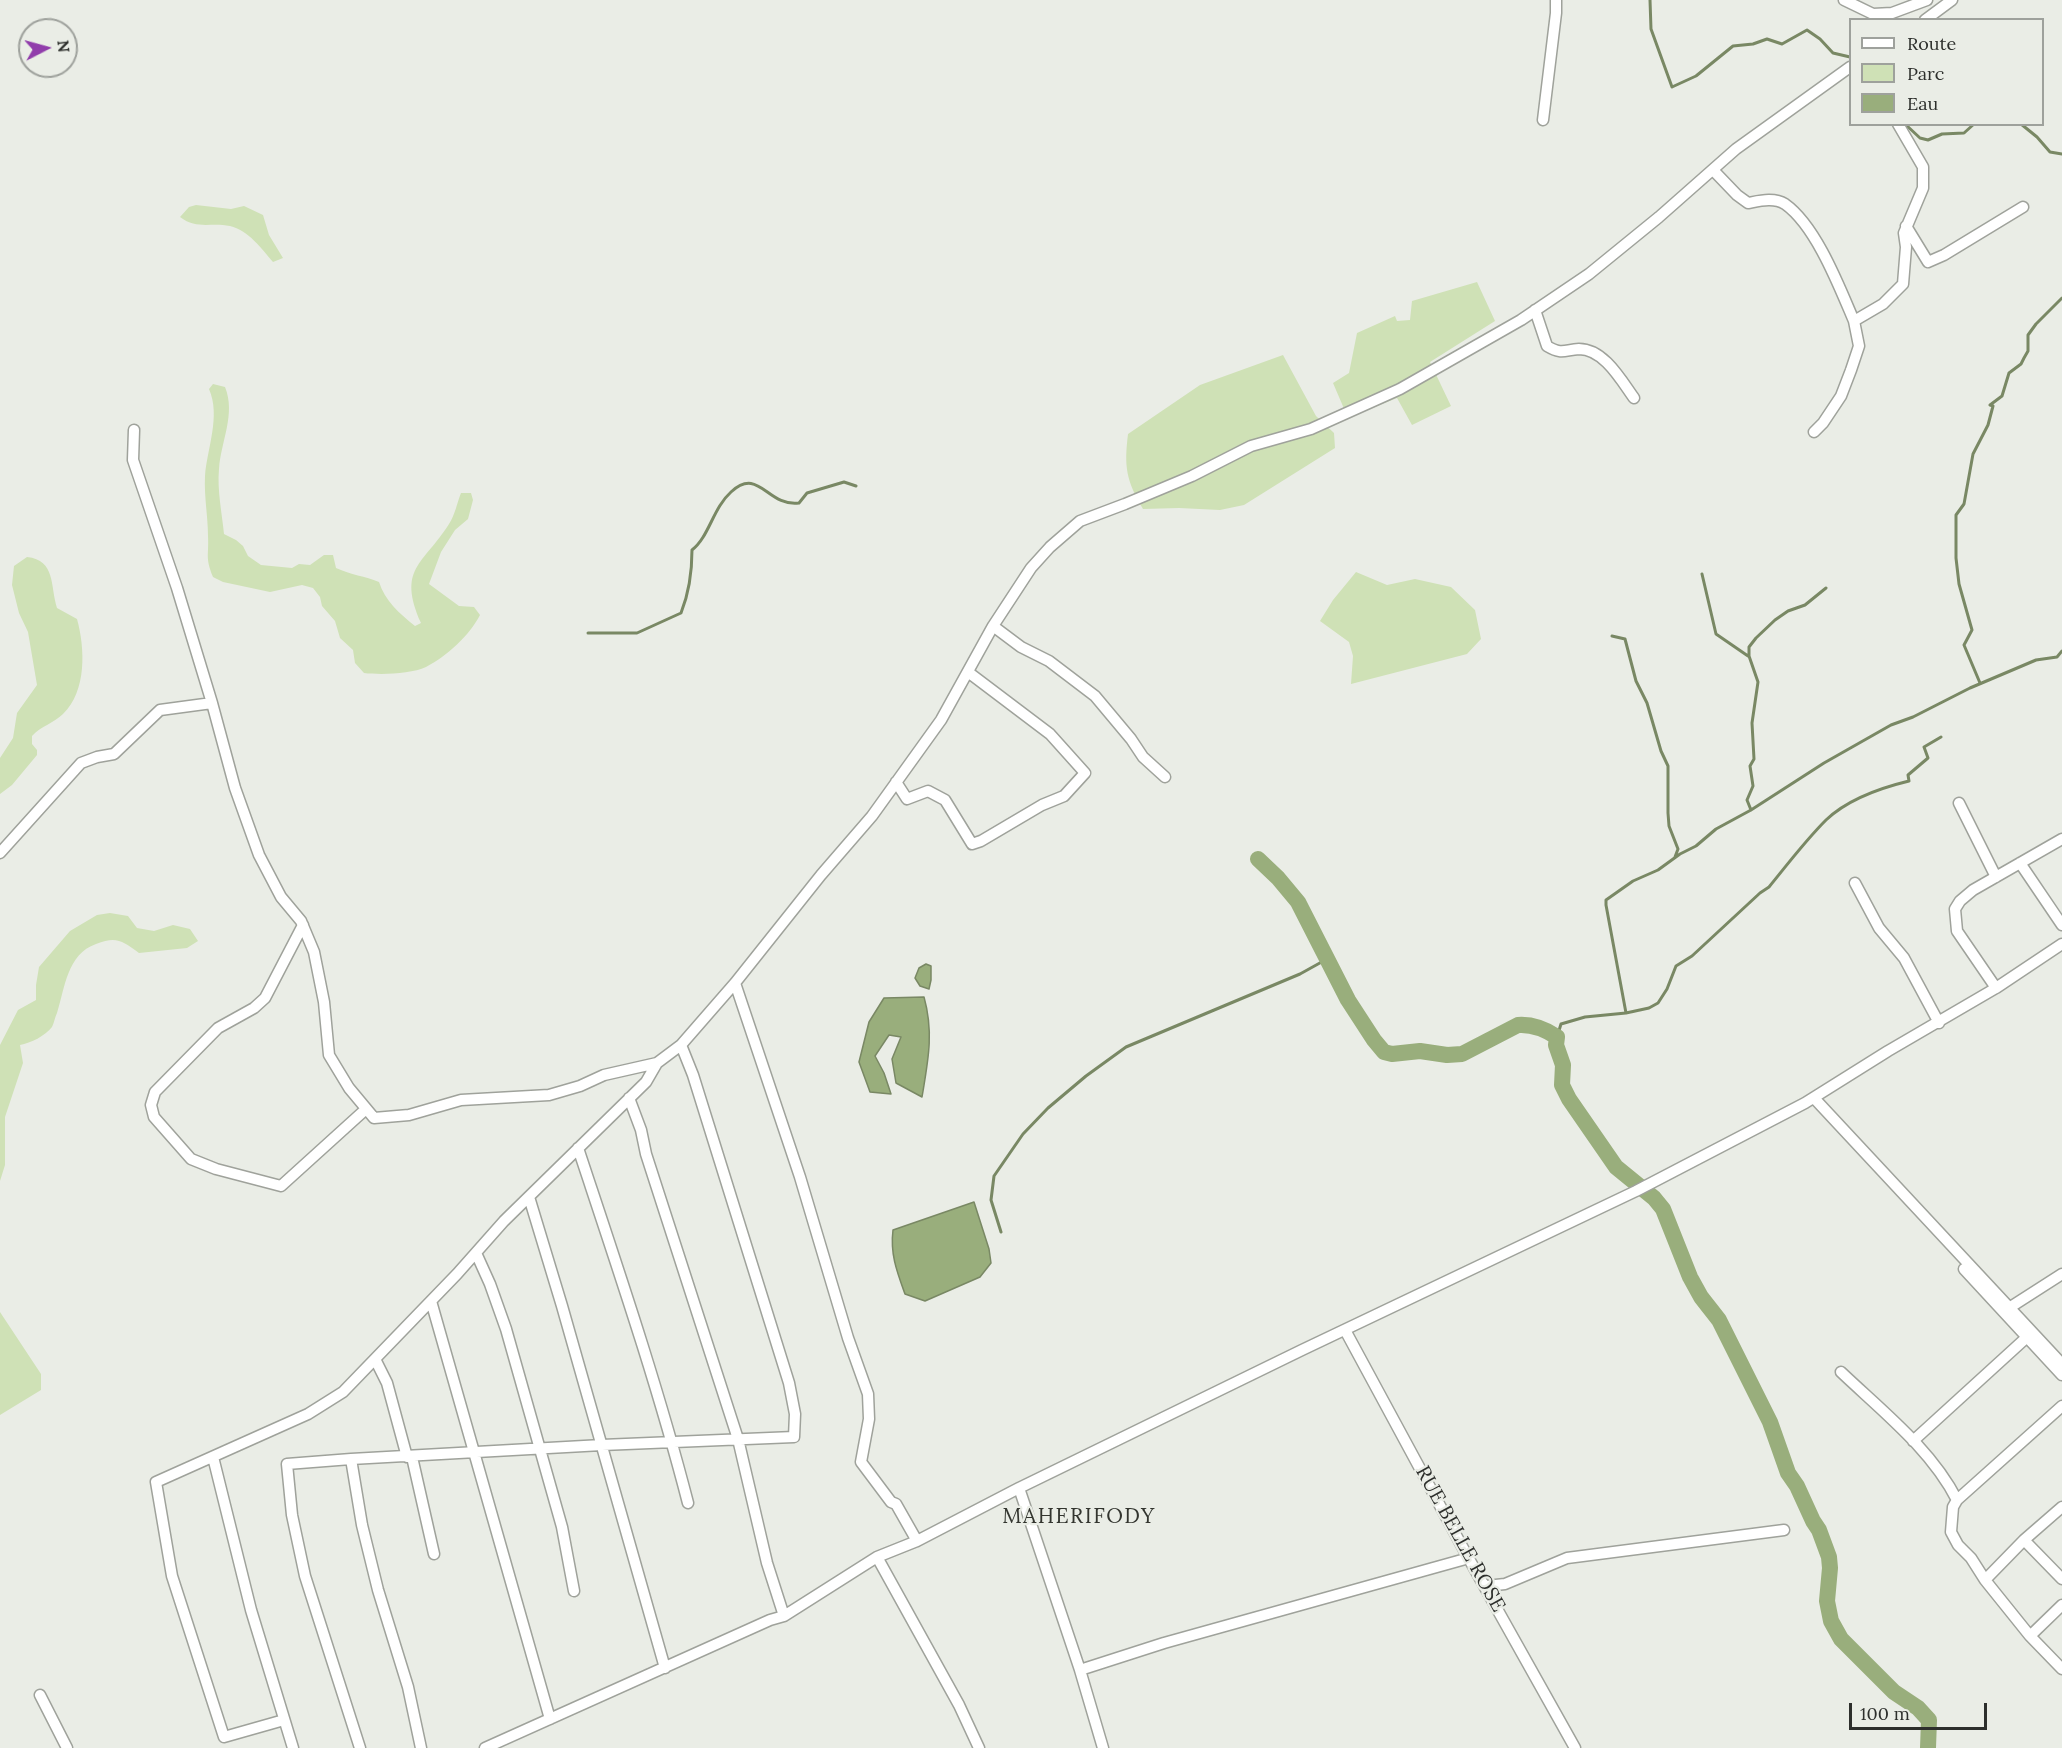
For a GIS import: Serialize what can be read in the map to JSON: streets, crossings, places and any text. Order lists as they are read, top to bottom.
{
  "streets": {
    "street": ["RUE BELLE ROSE"]
  },
  "districts": ["MAHERIFODY"],
  "legend": ["Route", "Parc", "Eau"],
  "scale_bar": "100 m",
  "north": "right"
}
